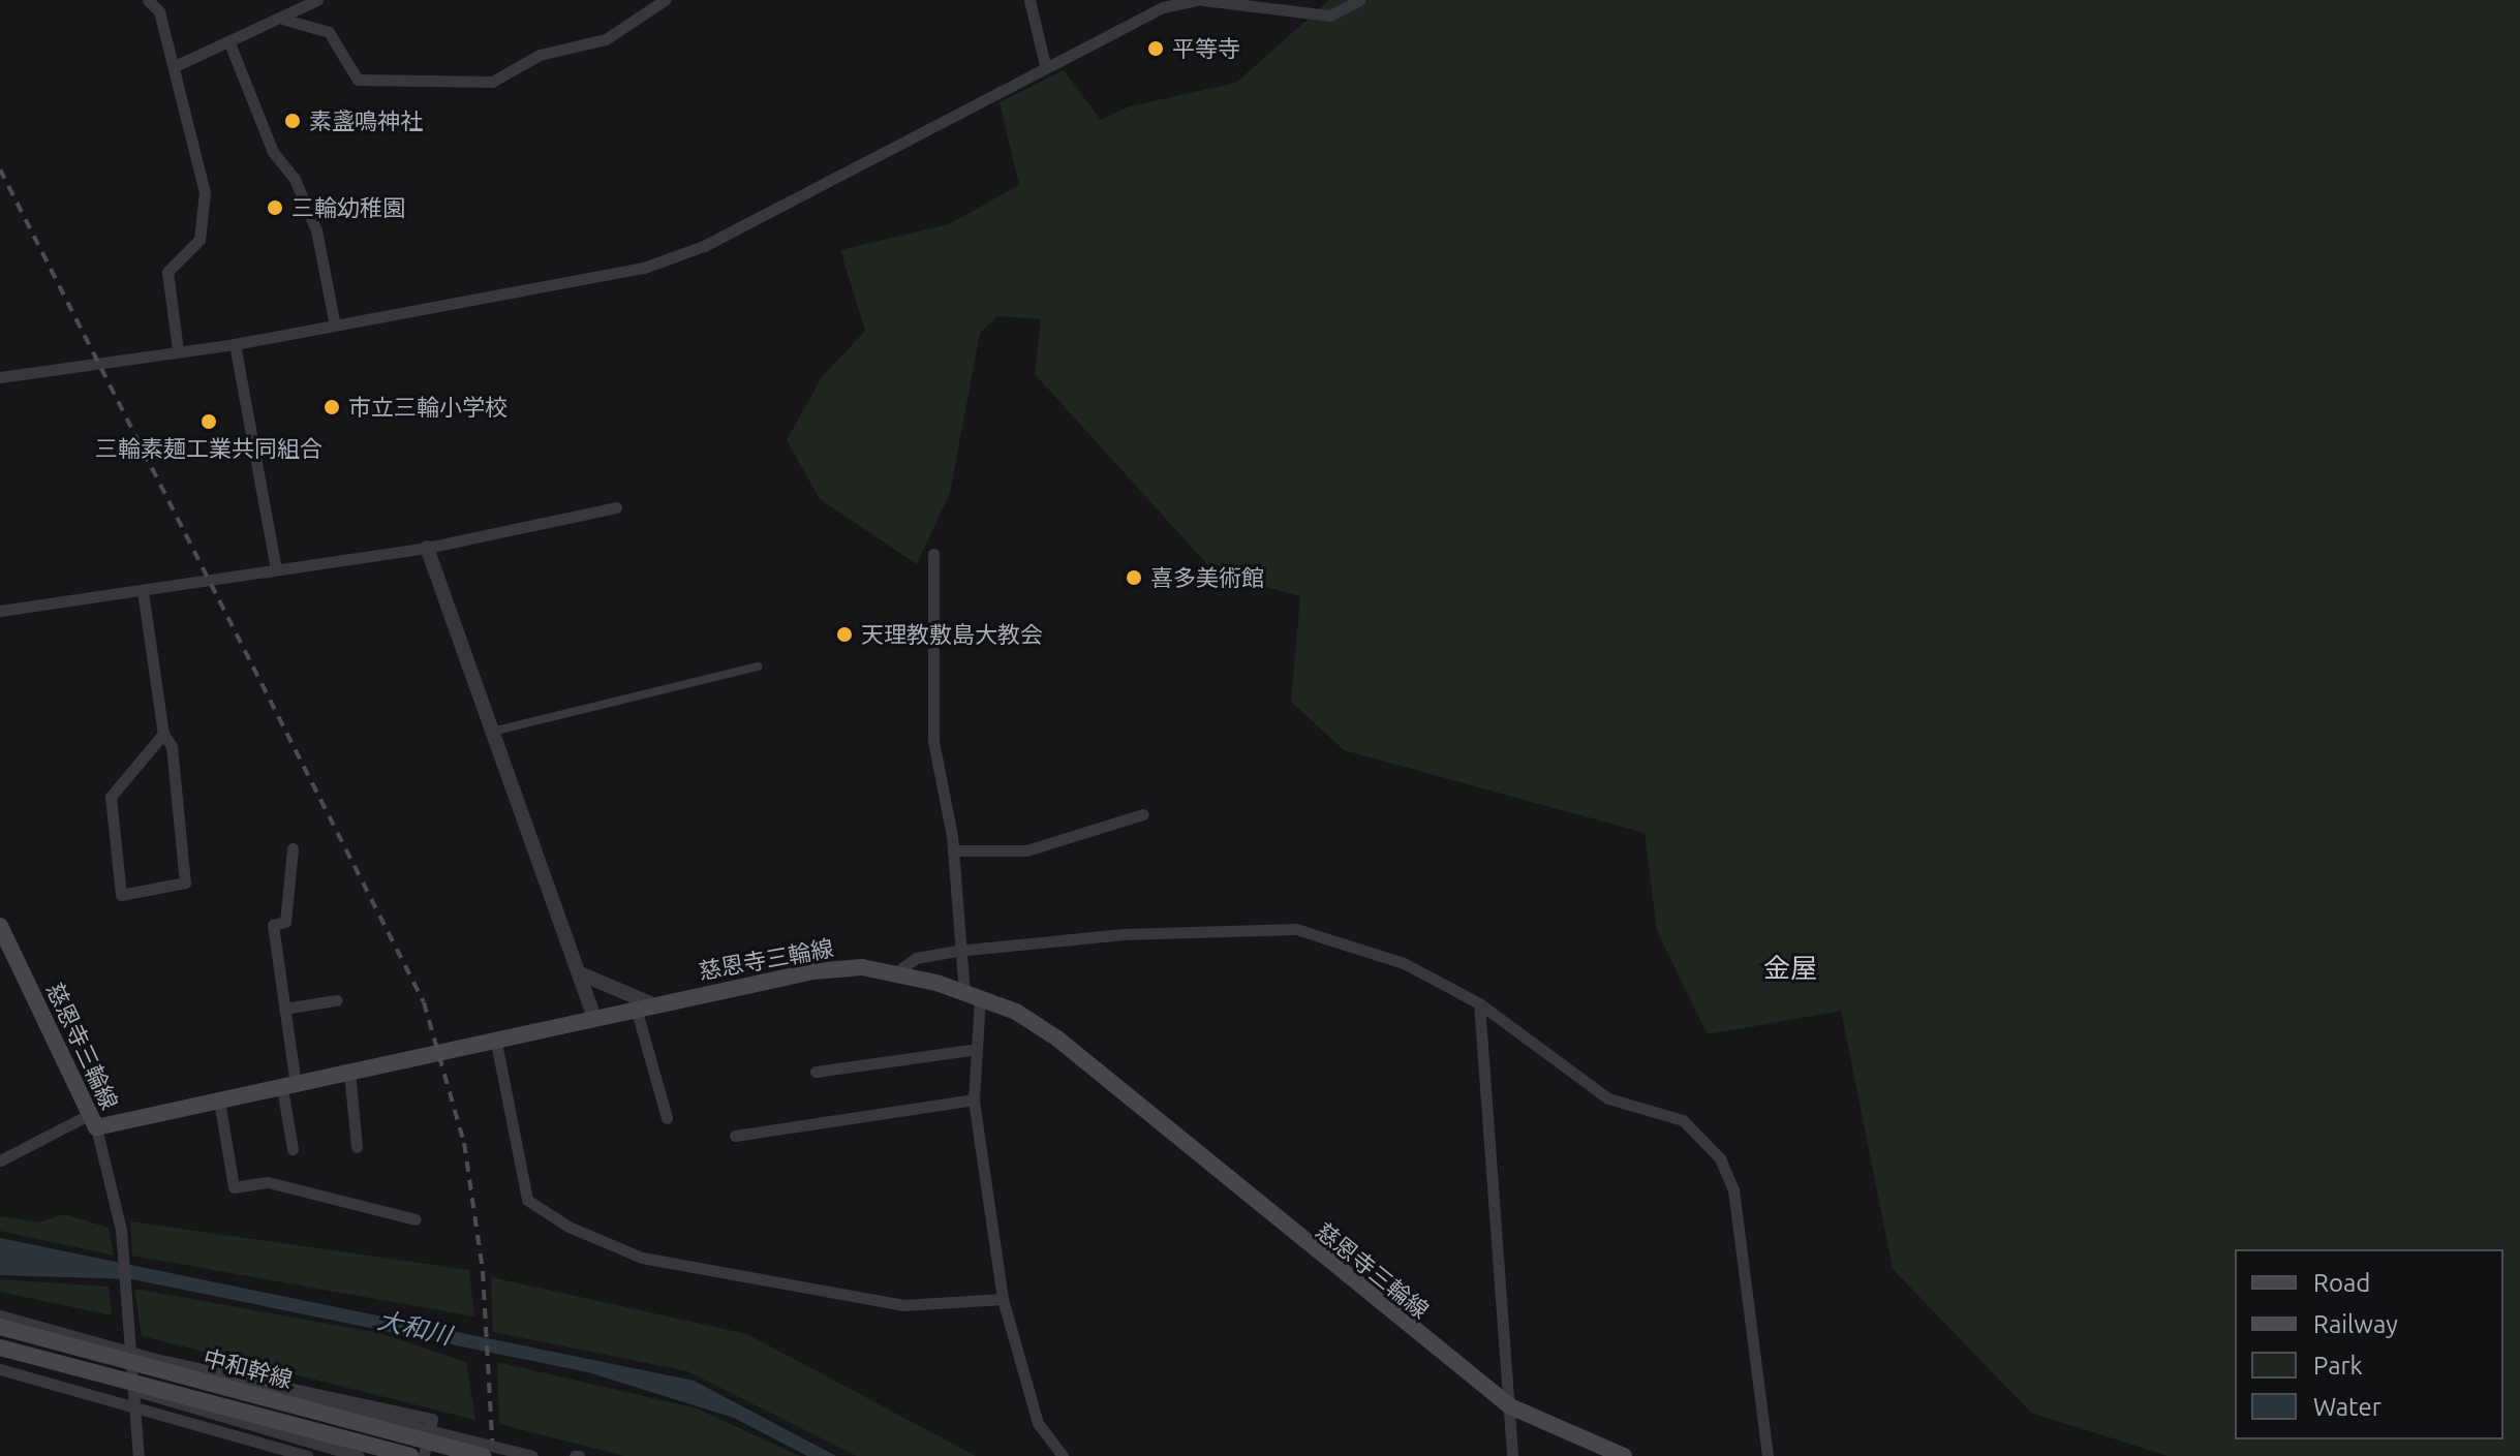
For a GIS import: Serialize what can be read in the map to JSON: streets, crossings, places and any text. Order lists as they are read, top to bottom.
{
  "streets": {
    "main road": ["慈恩寺三輪線", "中和幹線"]
  },
  "districts": ["金屋"],
  "water": ["大和川"],
  "places": [
    "平等寺",
    "素盞鳴神社",
    "三輪幼稚園",
    "市立三輪小学校",
    "三輪素麺工業共同組合",
    "喜多美術館",
    "天理教敷島大教会"
  ],
  "legend": [
    "Road",
    "Railway",
    "Park",
    "Water"
  ]
}
